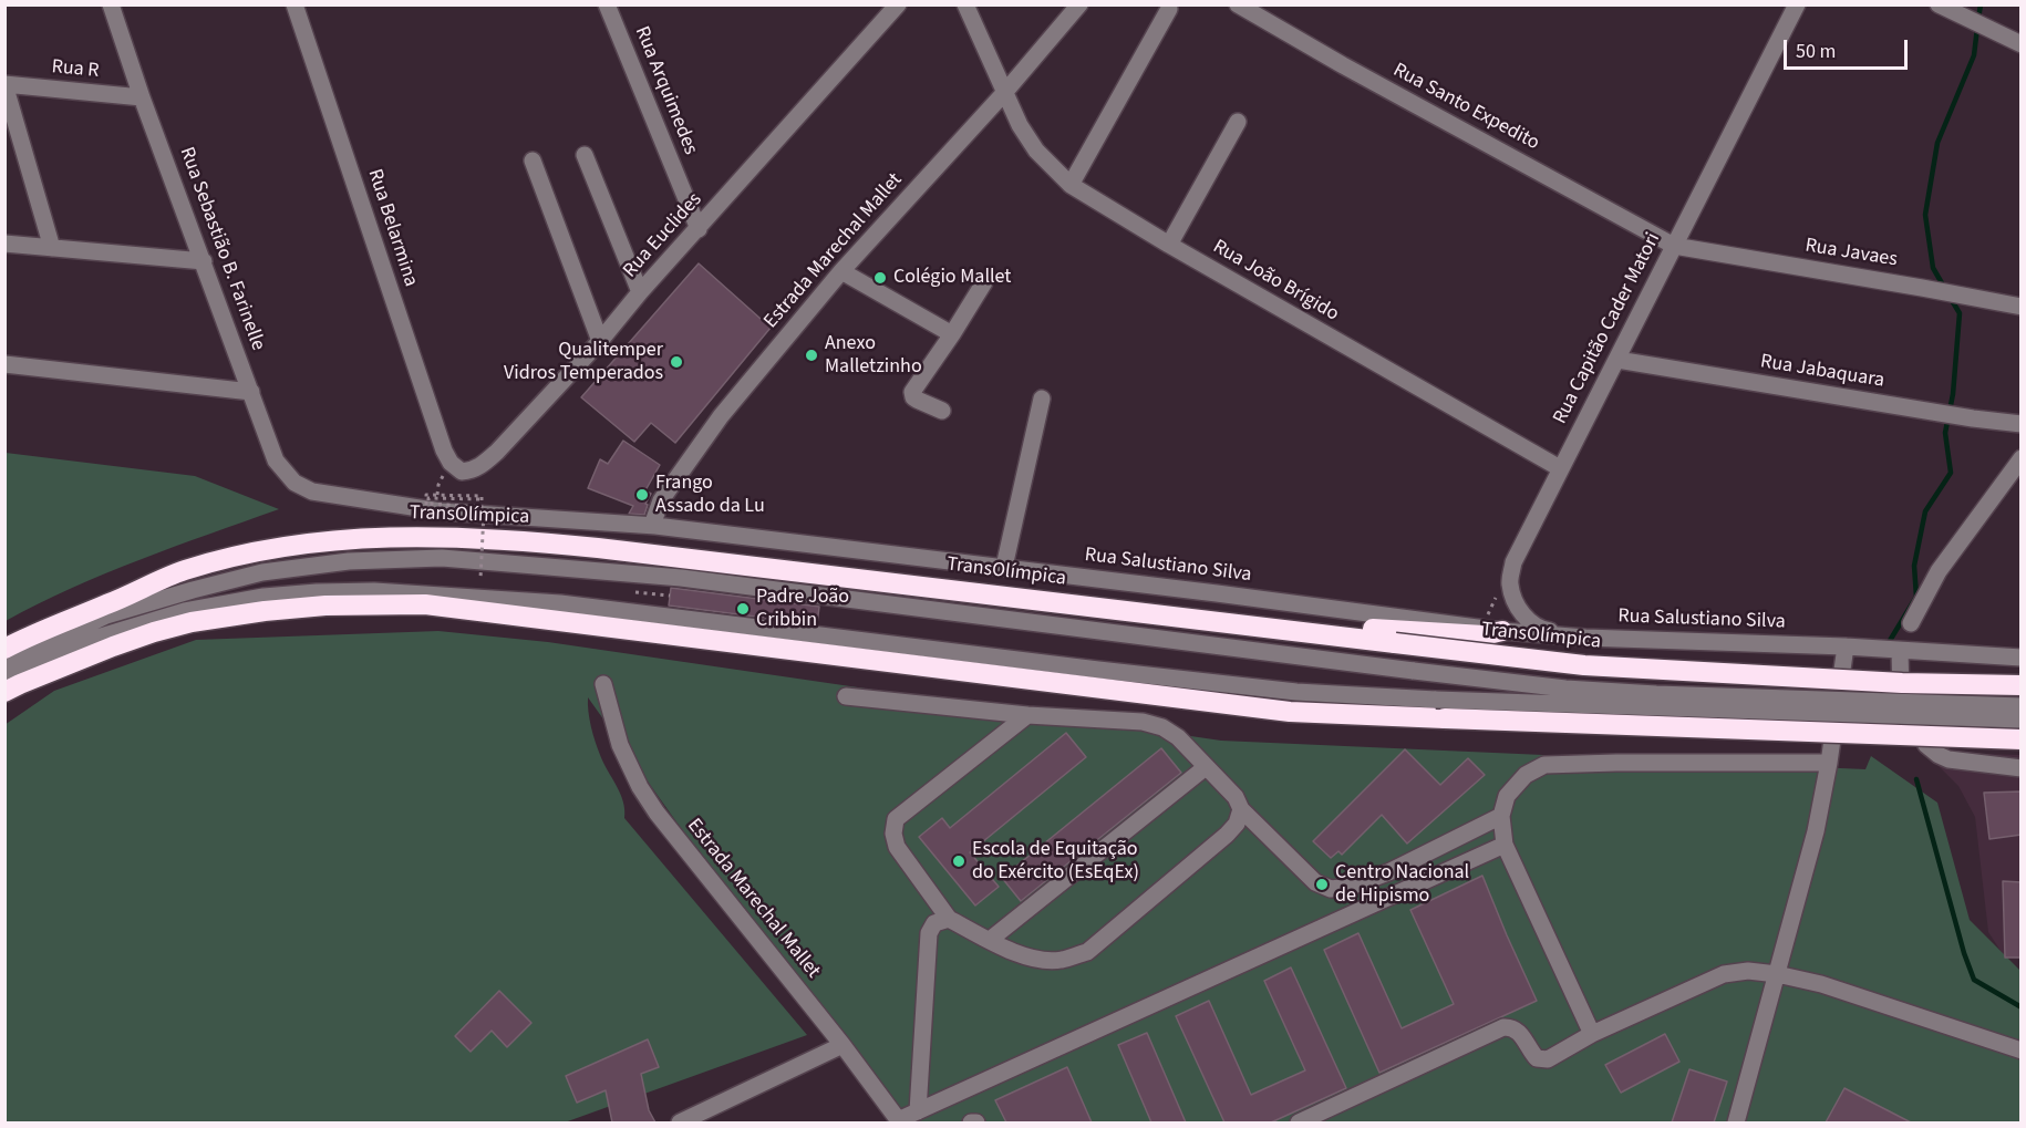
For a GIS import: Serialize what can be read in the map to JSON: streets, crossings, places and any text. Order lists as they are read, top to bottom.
{
  "streets": {
    "highway": ["TransOlímpica"],
    "street": [
      "Rua R",
      "Rua Arquimedes",
      "Rua Santo Expedito",
      "Rua Belarmina",
      "Rua Euclides",
      "Rua Sebastião B. Farinelle",
      "Estrada Marechal Mallet",
      "Rua Javaes",
      "Rua João Brígido",
      "Rua Capitão Cader Matori",
      "Rua Jabaquara",
      "Rua Salustiano Silva"
    ]
  },
  "crossings": [
    ["Rua R", "Rua Sebastião B. Farinelle"],
    ["Rua Arquimedes", "Rua Euclides"],
    ["Rua Santo Expedito", "Rua Javaes"],
    ["Rua Santo Expedito", "Rua Capitão Cader Matori"],
    ["Rua Belarmina", "Rua Euclides"],
    ["Rua Sebastião B. Farinelle", "Rua Salustiano Silva"],
    ["Estrada Marechal Mallet", "Rua João Brígido"],
    ["Estrada Marechal Mallet", "Rua Salustiano Silva"],
    ["Rua Javaes", "Rua Capitão Cader Matori"],
    ["Rua João Brígido", "Rua Capitão Cader Matori"],
    ["Rua Capitão Cader Matori", "Rua Jabaquara"],
    ["Rua Capitão Cader Matori", "Rua Salustiano Silva"]
  ],
  "places": [
    "Colégio Mallet",
    "Anexo Malletzinho",
    "Qualitemper Vidros Temperados",
    "Frango Assado da Lu",
    "Padre João Cribbin",
    "Escola de Equitação do Exército (EsEqEx)",
    "Centro Nacional de Hipismo"
  ],
  "scale_bar": "50 m"
}
